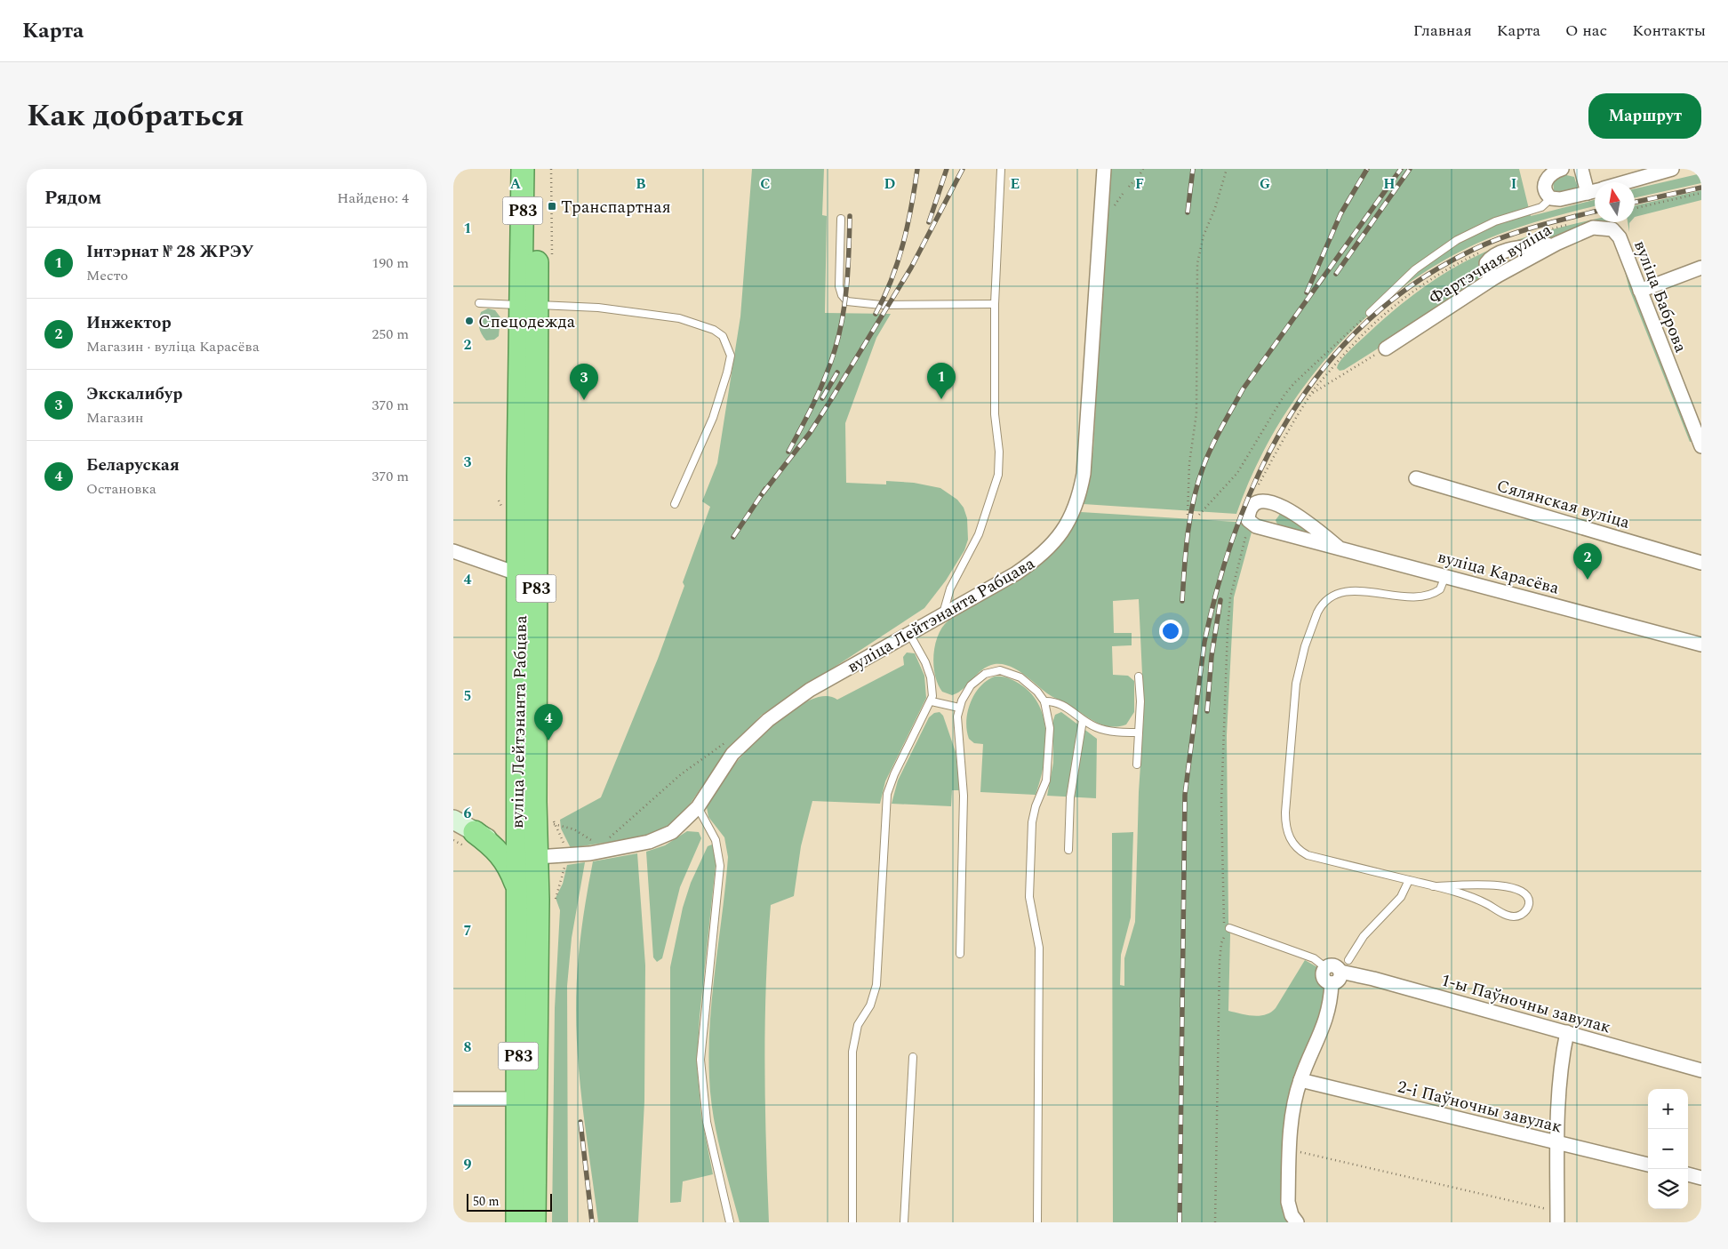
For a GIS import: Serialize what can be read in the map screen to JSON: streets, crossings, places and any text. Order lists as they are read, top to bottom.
{
  "streets": {
    "highway": ["Р83", "вуліца Лейтэнанта Рабцава"],
    "street": [
      "Фартэчная вуліца",
      "вуліца Баброва",
      "Сялянская вуліца",
      "вуліца Карасёва",
      "1-ы Паўночны завулак",
      "2-і Паўночны завулак"
    ]
  },
  "crossings": [
    ["Фартэчная вуліца", "вуліца Баброва"]
  ],
  "places": {
    "transit": ["Транспартная"],
    "other": ["Спецодежда"]
  },
  "scale_bar": "50 m",
  "north": "top",
  "page": {
    "header": "Карта",
    "nav": [
      "Главная",
      "Карта",
      "О нас",
      "Контакты"
    ],
    "title": "Как добраться",
    "buttons": "Маршрут",
    "heading": ["Рядом", "Найдено: 4"],
    "list": [
      {
        "mark": "1",
        "name": "Інтэрнат № 28 ЖРЭУ",
        "note": "Место",
        "value": "190 m"
      },
      {
        "mark": "2",
        "name": "Инжектор",
        "note": "Магазин · вуліца Карасёва",
        "value": "250 m"
      },
      {
        "mark": "3",
        "name": "Экскалибур",
        "note": "Магазин",
        "value": "370 m"
      },
      {
        "mark": "4",
        "name": "Беларуская",
        "note": "Остановка",
        "value": "370 m"
      }
    ],
    "pins": [
      "1",
      "3",
      "2",
      "4"
    ],
    "map_buttons": ["+", "−"],
    "scale": "50 m"
  },
  "grid": {
    "columns": [
      "A",
      "B",
      "C",
      "D",
      "E",
      "F",
      "G",
      "H",
      "I"
    ],
    "rows": [
      "1",
      "2",
      "3",
      "4",
      "5",
      "6",
      "7",
      "8",
      "9"
    ]
  }
}
